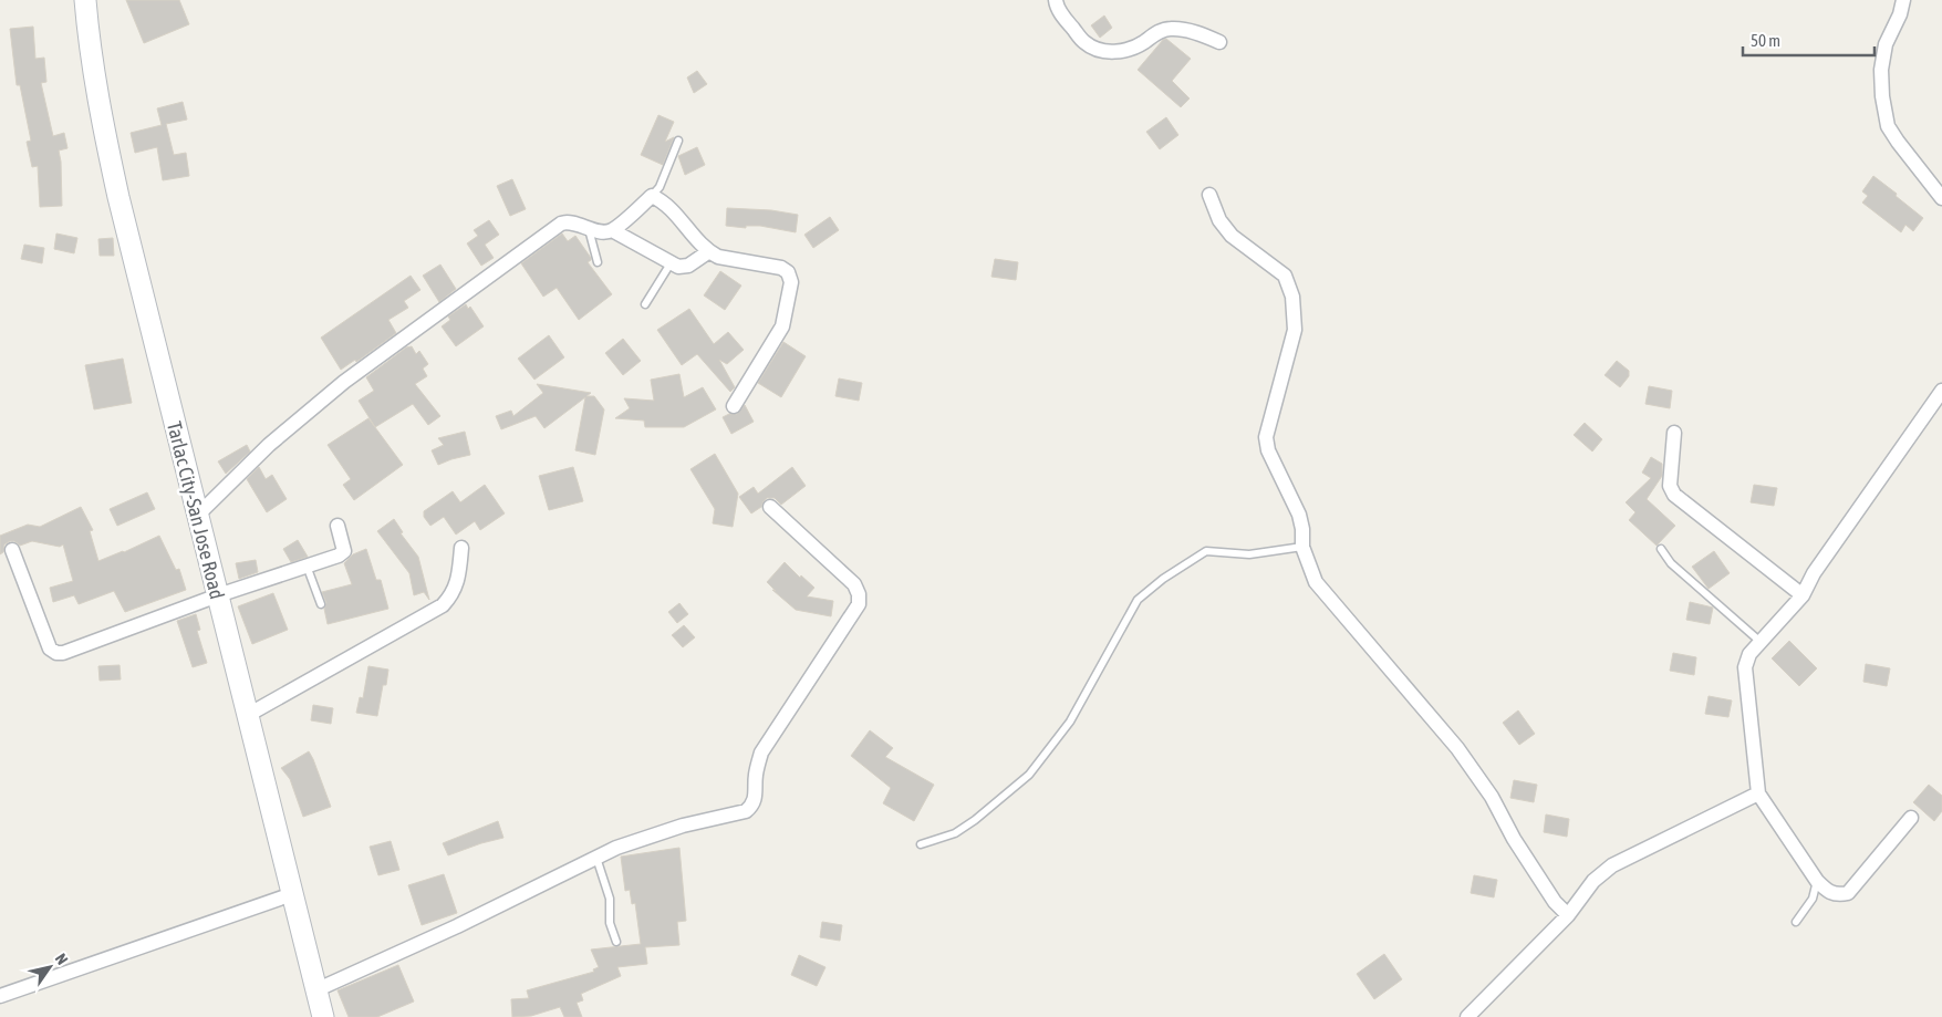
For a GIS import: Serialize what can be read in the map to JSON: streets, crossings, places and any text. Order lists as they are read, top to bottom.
{
  "streets": {
    "main road": ["Tarlac City-San Jose Road"]
  },
  "scale_bar": "50 m",
  "north": "top right"
}
